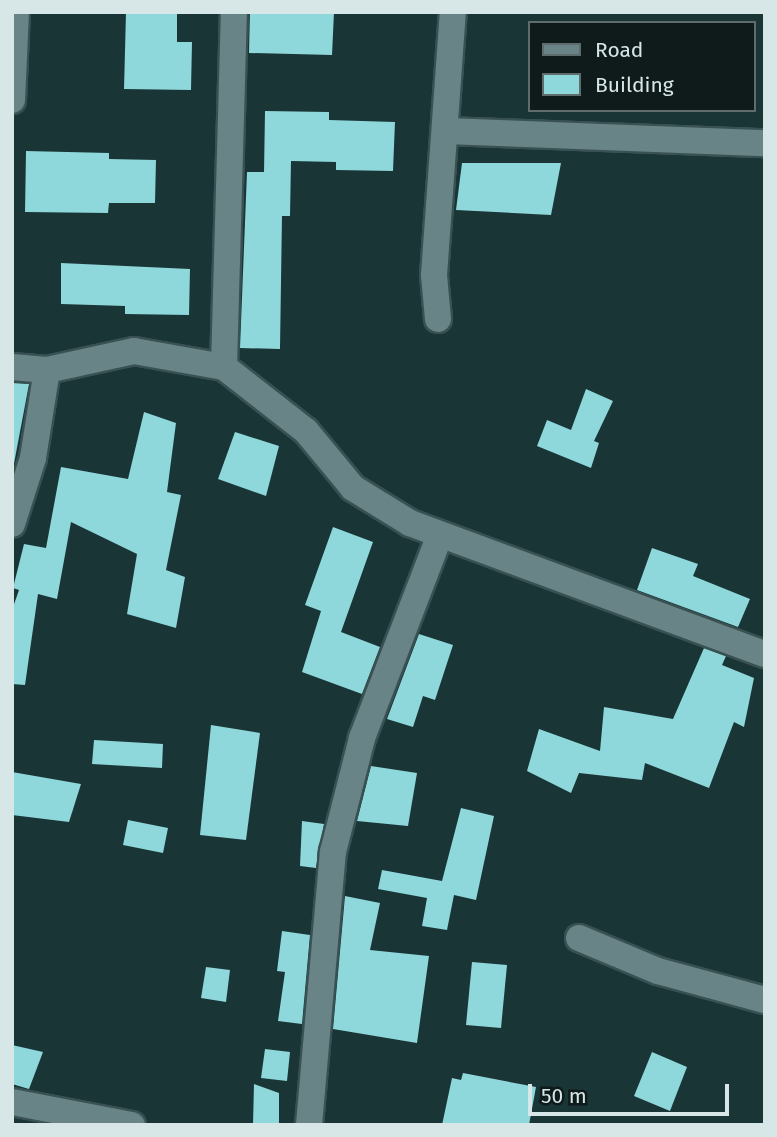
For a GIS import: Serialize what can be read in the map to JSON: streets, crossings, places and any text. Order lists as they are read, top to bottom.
{
  "legend": ["Road", "Building"],
  "scale_bar": "50 m"
}
